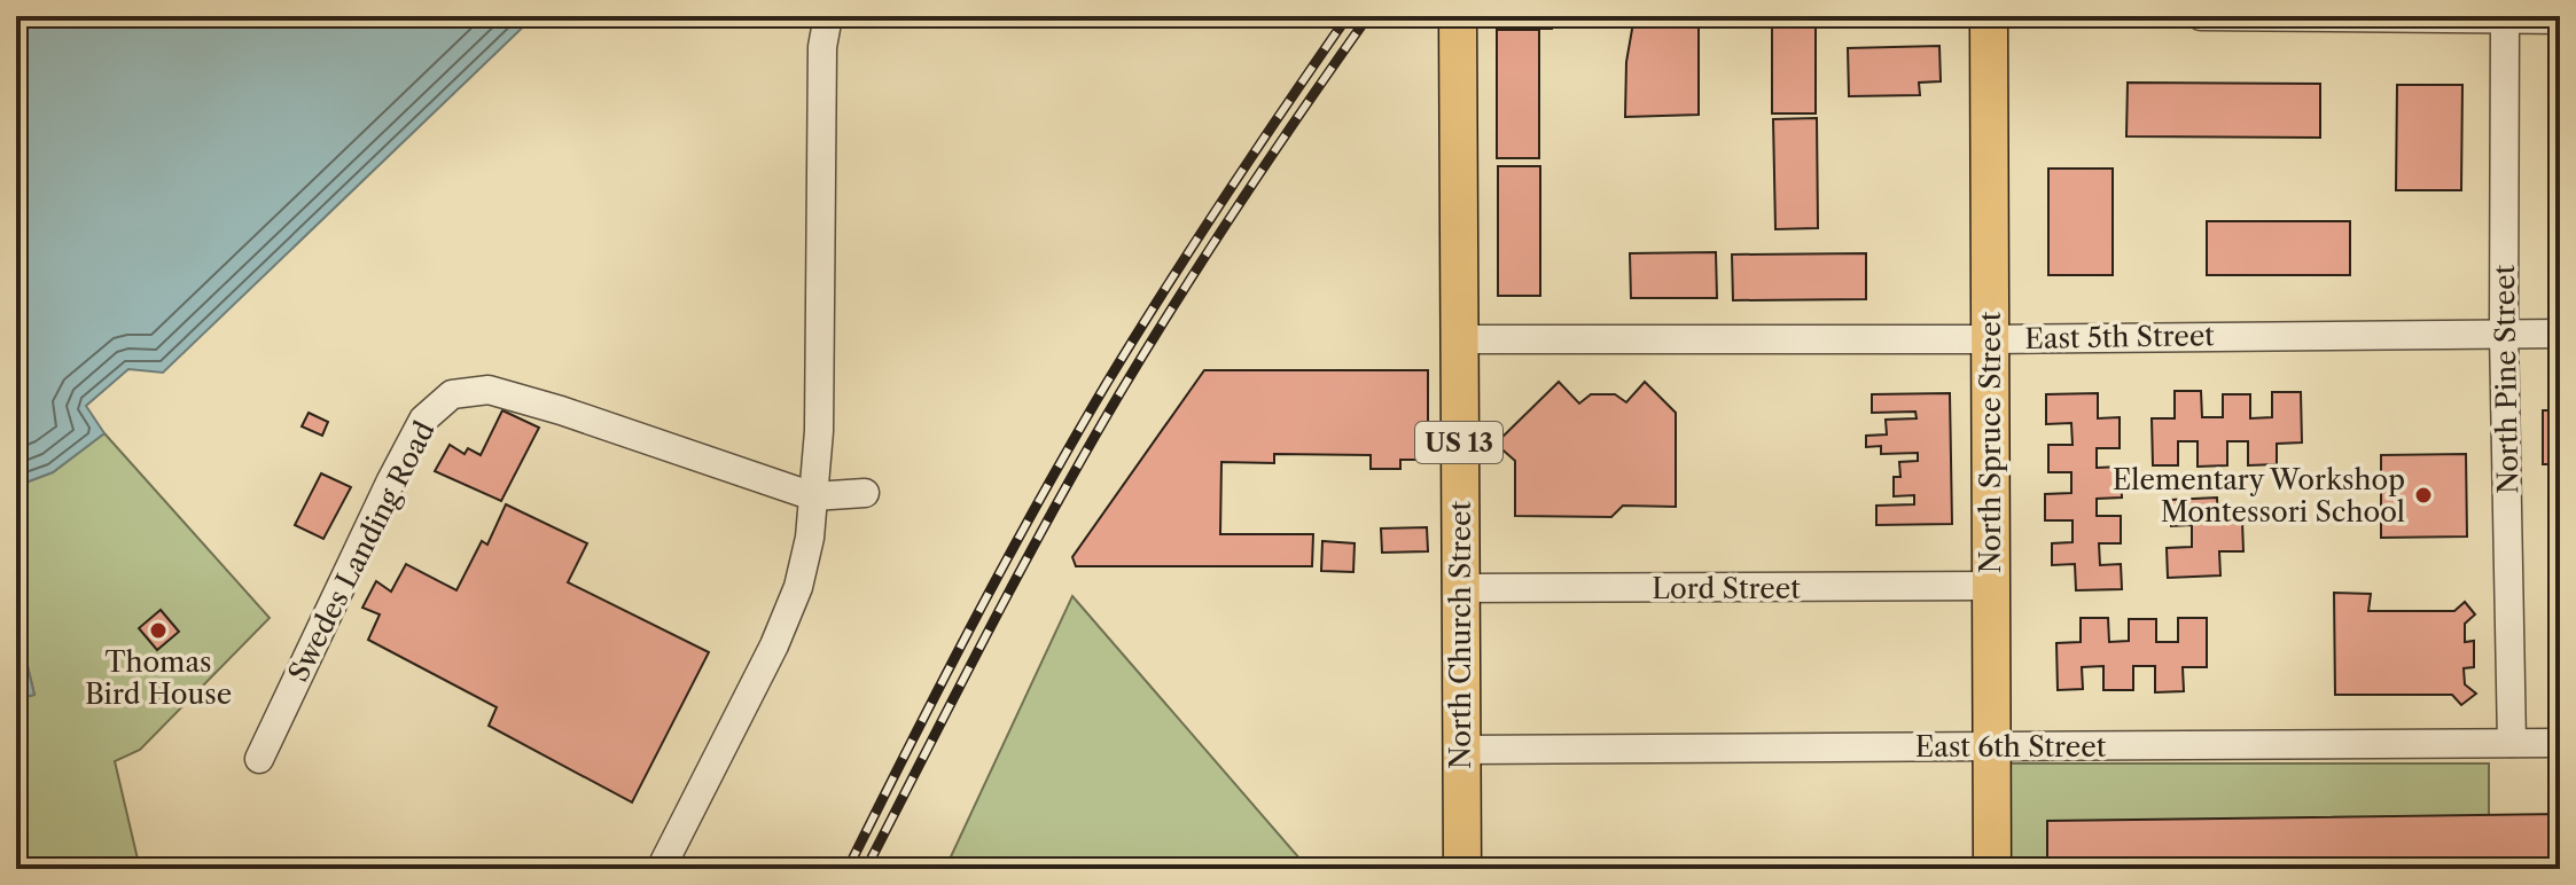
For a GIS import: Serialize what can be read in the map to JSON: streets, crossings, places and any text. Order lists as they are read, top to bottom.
{
  "streets": {
    "main road": ["US 13", "North Spruce Street", "North Church Street"],
    "street": [
      "East 5th Street",
      "North Pine Street",
      "Swedes Landing Road",
      "Lord Street",
      "East 6th Street"
    ]
  },
  "crossings": [
    ["East 5th Street", "North Pine Street"],
    ["East 5th Street", "North Spruce Street"],
    ["East 5th Street", "North Church Street"],
    ["North Pine Street", "East 6th Street"],
    ["North Spruce Street", "Lord Street"],
    ["North Spruce Street", "East 6th Street"],
    ["Lord Street", "North Church Street"],
    ["North Church Street", "East 6th Street"]
  ],
  "places": ["Elementary Workshop Montessori School", "Thomas Bird House"]
}
